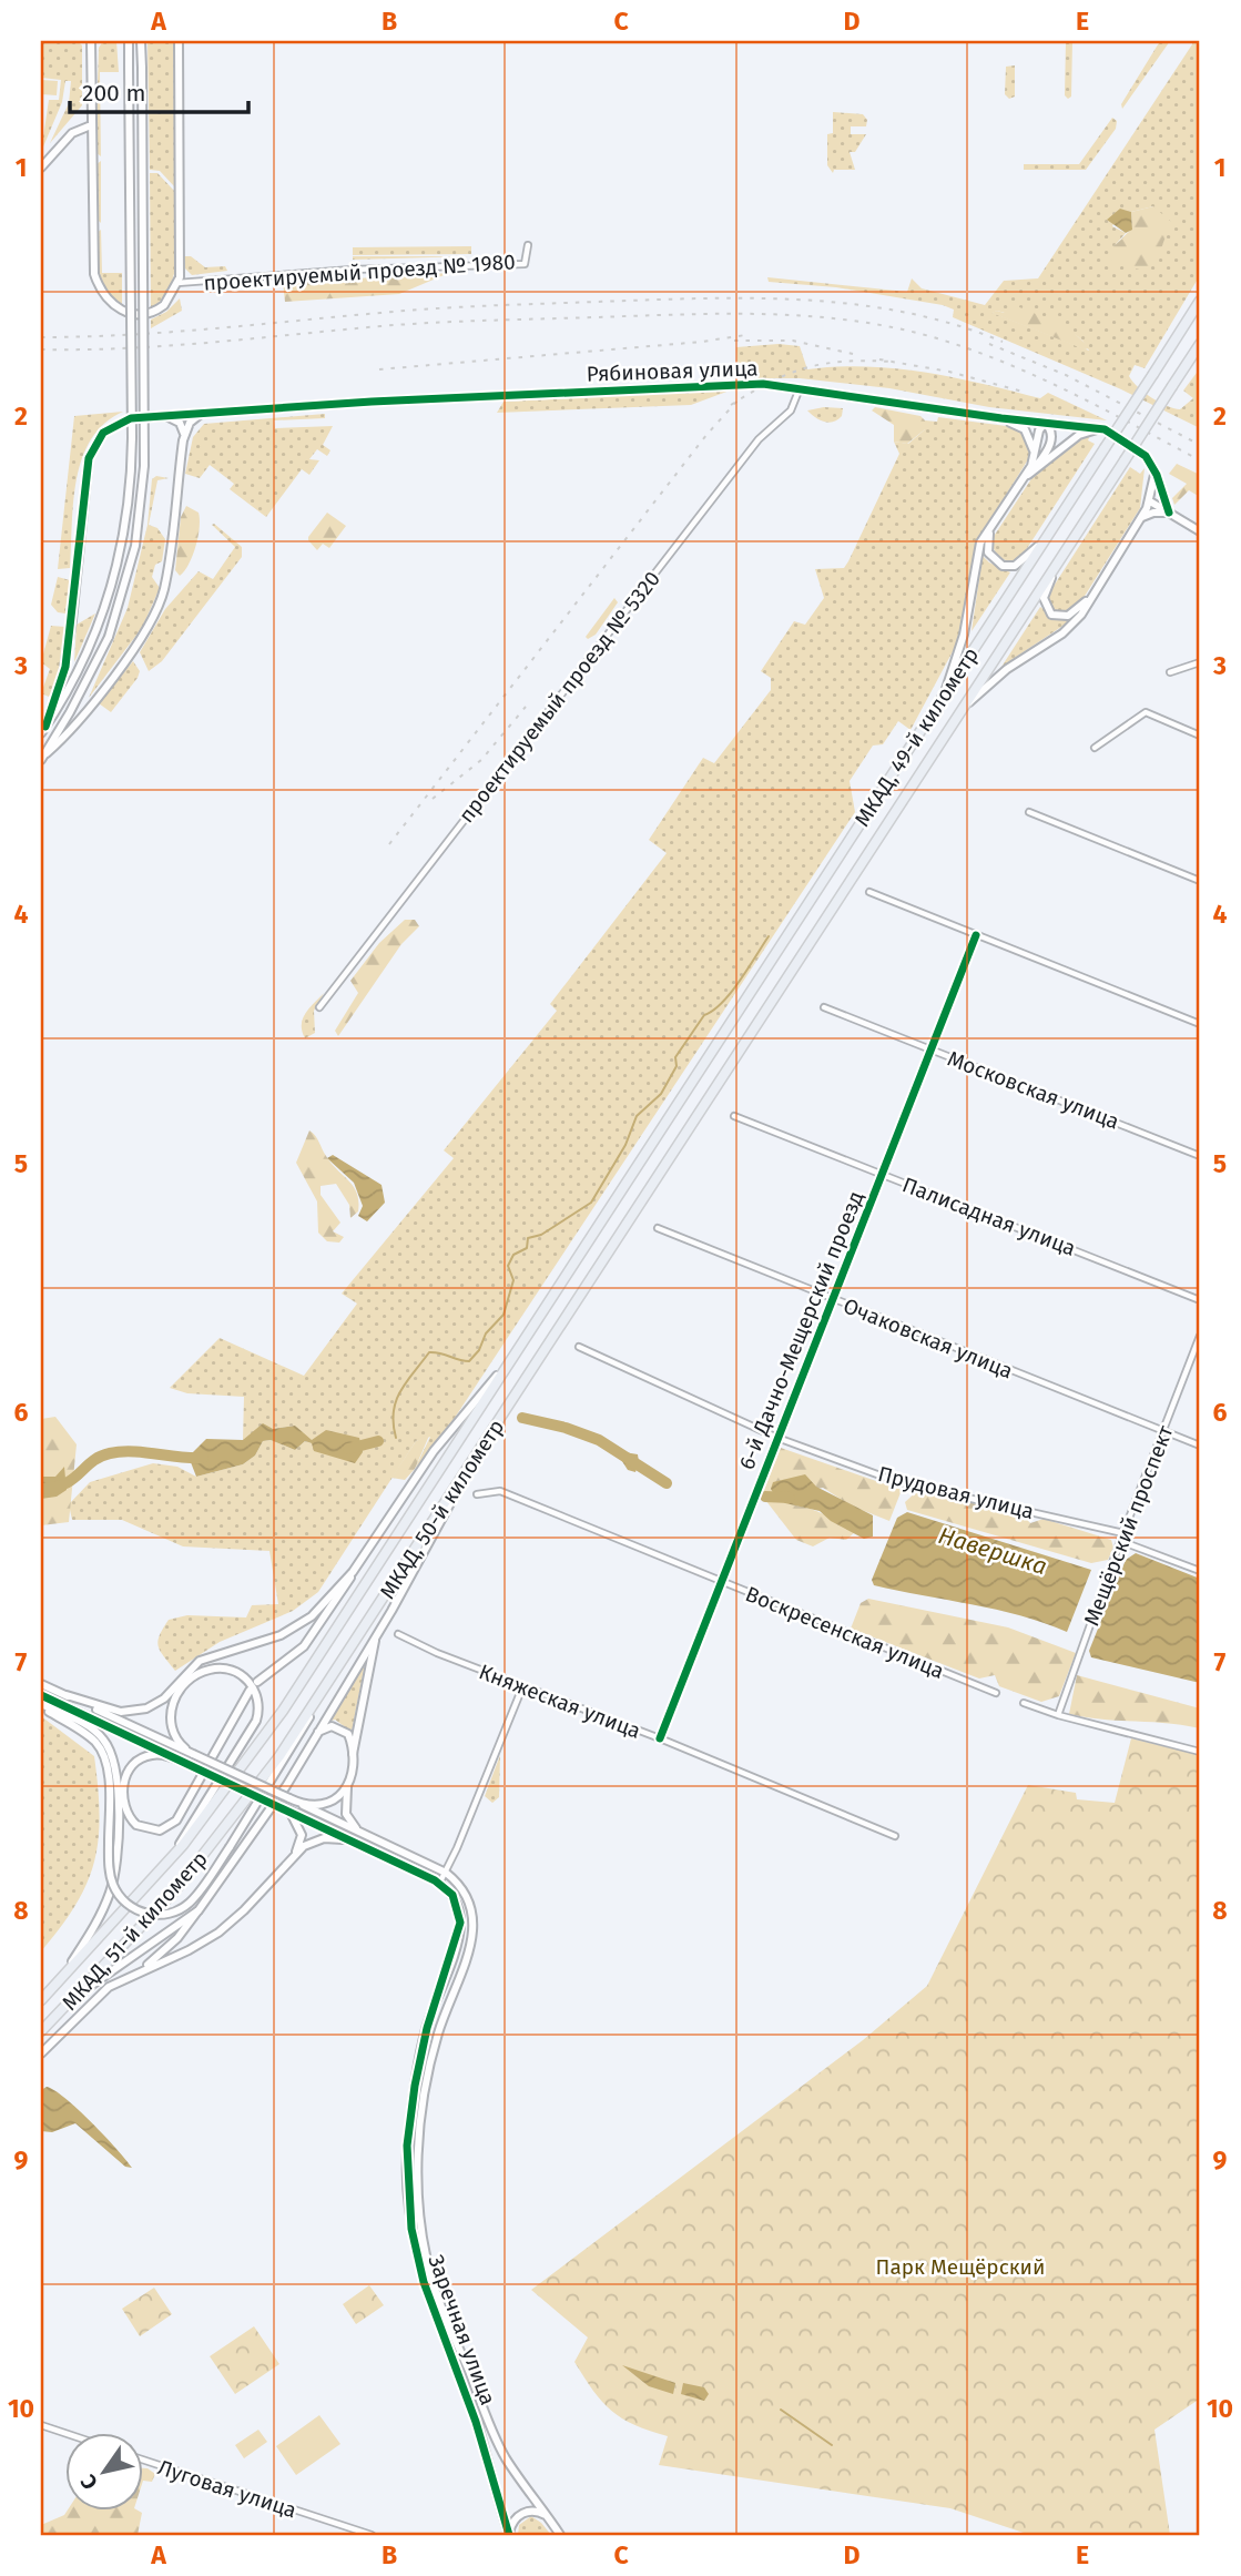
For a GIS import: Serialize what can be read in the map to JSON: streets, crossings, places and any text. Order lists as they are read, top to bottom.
{
  "streets": {
    "highway": ["МКАД, 49-й километр", "МКАД, 50-й километр", "МКАД, 51-й километр"],
    "street": [
      "проектируемый проезд № 1980",
      "Рябиновая улица",
      "проектируемый проезд № 5320",
      "Московская улица",
      "Палисадная улица",
      "6-й Дачно-Мещерский проезд",
      "Очаковская улица",
      "Прудовая улица",
      "Мещёрский проспект",
      "Воскресенская улица",
      "Княжеская улица",
      "Заречная улица",
      "Луговая улица"
    ]
  },
  "crossings": [
    ["Рябиновая улица", "проектируемый проезд № 5320"],
    ["МКАД, 49-й километр", "МКАД, 50-й километр"],
    ["Московская улица", "6-й Дачно-Мещерский проезд"],
    ["Палисадная улица", "6-й Дачно-Мещерский проезд"],
    ["6-й Дачно-Мещерский проезд", "Очаковская улица"],
    ["6-й Дачно-Мещерский проезд", "Прудовая улица"],
    ["6-й Дачно-Мещерский проезд", "Воскресенская улица"],
    ["6-й Дачно-Мещерский проезд", "Княжеская улица"],
    ["Очаковская улица", "Мещёрский проспект"],
    ["Прудовая улица", "Мещёрский проспект"],
    ["МКАД, 50-й километр", "МКАД, 51-й километр"]
  ],
  "water": ["Навершка"],
  "parks": ["Парк Мещёрский"],
  "scale_bar": "200 m",
  "north": "bottom left",
  "grid": {
    "columns": [
      "A",
      "B",
      "C",
      "D",
      "E"
    ],
    "rows": [
      "1",
      "2",
      "3",
      "4",
      "5",
      "6",
      "7",
      "8",
      "9",
      "10"
    ]
  }
}
